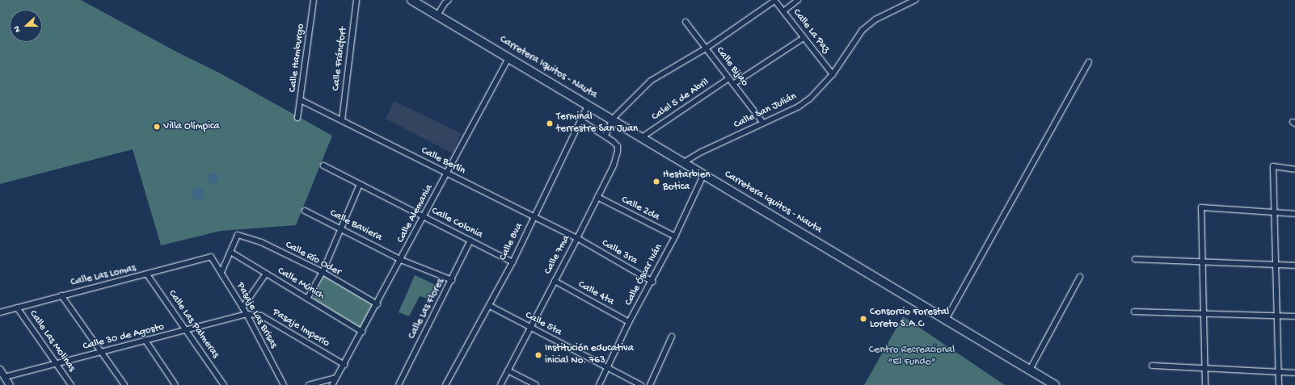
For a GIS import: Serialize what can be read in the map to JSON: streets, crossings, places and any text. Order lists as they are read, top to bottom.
{
  "streets": {
    "main road": ["Carretera Iquitos - Nauta"],
    "street": [
      "Calle La Paz",
      "Calle Hamburgo",
      "Calle Fráncfort",
      "Calle Bijao",
      "Calel 5 de Abril",
      "Calle San Julián",
      "Calle Berlín",
      "Calle 2da",
      "Calle Alemania",
      "Calle Colonia",
      "Calle Baviera",
      "Calle 8va",
      "Calle 3ra",
      "Calle 7ma",
      "Calle Río Oder",
      "Calle Óscar Iván",
      "Calle Las Lomas",
      "Calle Múnich",
      "Calle 4ta",
      "Calle Las Flores",
      "Pasaje Las Brisas",
      "Calle Las Palmeras",
      "Calle 5ta",
      "Pasaje Imperio",
      "Calle 30 de Agosto",
      "Calle Las Molinas"
    ]
  },
  "crossings": [
    ["Calle La Paz", "Calle San Julián"],
    ["Calle Hamburgo", "Calle Berlín"],
    ["Calle Fráncfort", "Calle Berlín"],
    ["Calle Bijao", "Calel 5 de Abril"],
    ["Calle Bijao", "Calle San Julián"],
    ["Carretera Iquitos - Nauta", "Calel 5 de Abril"],
    ["Carretera Iquitos - Nauta", "Calle San Julián"],
    ["Carretera Iquitos - Nauta", "Calle Alemania"],
    ["Carretera Iquitos - Nauta", "Calle 8va"],
    ["Carretera Iquitos - Nauta", "Calle Óscar Iván"],
    ["Calle Berlín", "Calle Alemania"],
    ["Calle Berlín", "Calle 8va"],
    ["Calle Berlín", "Calle 3ra"],
    ["Calle Berlín", "Calle 7ma"],
    ["Calle 2da", "Calle 7ma"],
    ["Calle 2da", "Calle Óscar Iván"],
    ["Calle Alemania", "Calle Colonia"],
    ["Calle Alemania", "Calle Baviera"],
    ["Calle Alemania", "Calle Río Oder"],
    ["Calle Alemania", "Calle Múnich"],
    ["Calle Alemania", "Pasaje Imperio"],
    ["Calle Colonia", "Calle 8va"],
    ["Calle Colonia", "Calle Las Flores"],
    ["Calle Baviera", "Calle Las Flores"],
    ["Calle 8va", "Calle 7ma"],
    ["Calle 8va", "Calle 5ta"],
    ["Calle 3ra", "Calle 7ma"],
    ["Calle 3ra", "Calle Óscar Iván"],
    ["Calle 7ma", "Calle 4ta"],
    ["Calle 7ma", "Calle 5ta"],
    ["Calle Río Oder", "Calle Múnich"],
    ["Calle Óscar Iván", "Calle 4ta"],
    ["Calle Óscar Iván", "Calle 5ta"],
    ["Calle Las Lomas", "Pasaje Las Brisas"],
    ["Calle Las Lomas", "Calle Las Palmeras"],
    ["Calle Las Lomas", "Calle Las Molinas"],
    ["Pasaje Las Brisas", "Pasaje Imperio"],
    ["Pasaje Las Brisas", "Calle 30 de Agosto"],
    ["Calle Las Palmeras", "Calle 30 de Agosto"],
    ["Pasaje Imperio", "Calle 30 de Agosto"],
    ["Calle 30 de Agosto", "Calle Las Molinas"]
  ],
  "parks": ["Centro Recreacional “El Fundo”"],
  "places": [
    "Terminal terrestre San Juan",
    "Villa Olímpica",
    "Hestarbien Botica",
    "Consorcio Forestal Loreto S.A.C",
    "Institución educativa inicial No. 763"
  ],
  "north": "left"
}
